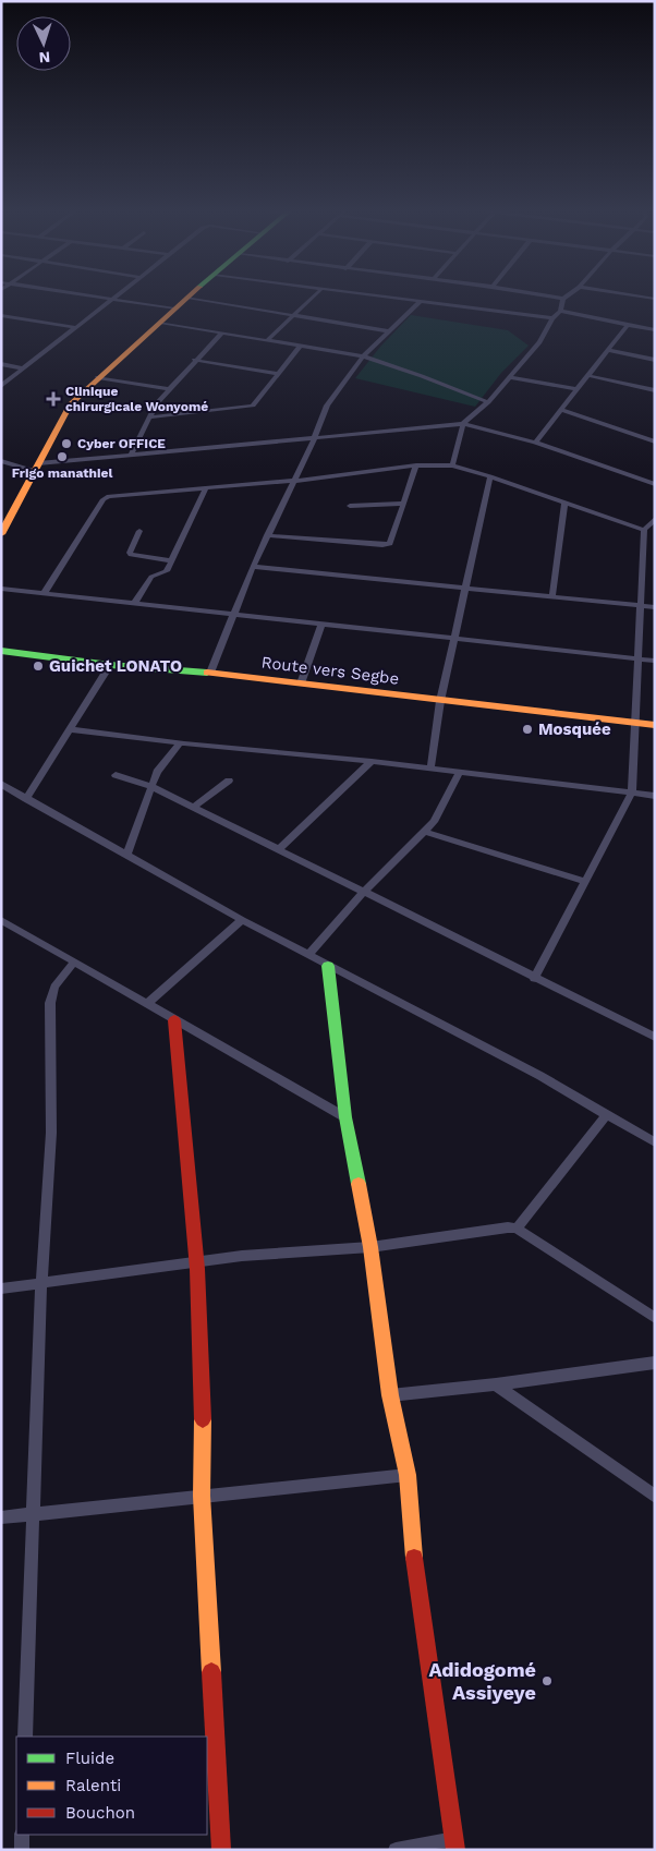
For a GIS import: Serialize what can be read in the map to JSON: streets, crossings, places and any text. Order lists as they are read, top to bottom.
{
  "streets": {
    "street": ["Route vers Segbe"]
  },
  "places": {
    "health": ["Clinique chirurgicale Wonyomé"],
    "other": [
      "Cyber OFFICE",
      "Frigo manathiel",
      "Guichet LONATO",
      "Mosquée",
      "Adidogomé Assiyeye"
    ]
  },
  "legend": ["Fluide", "Ralenti", "Bouchon"],
  "north": "bottom"
}
